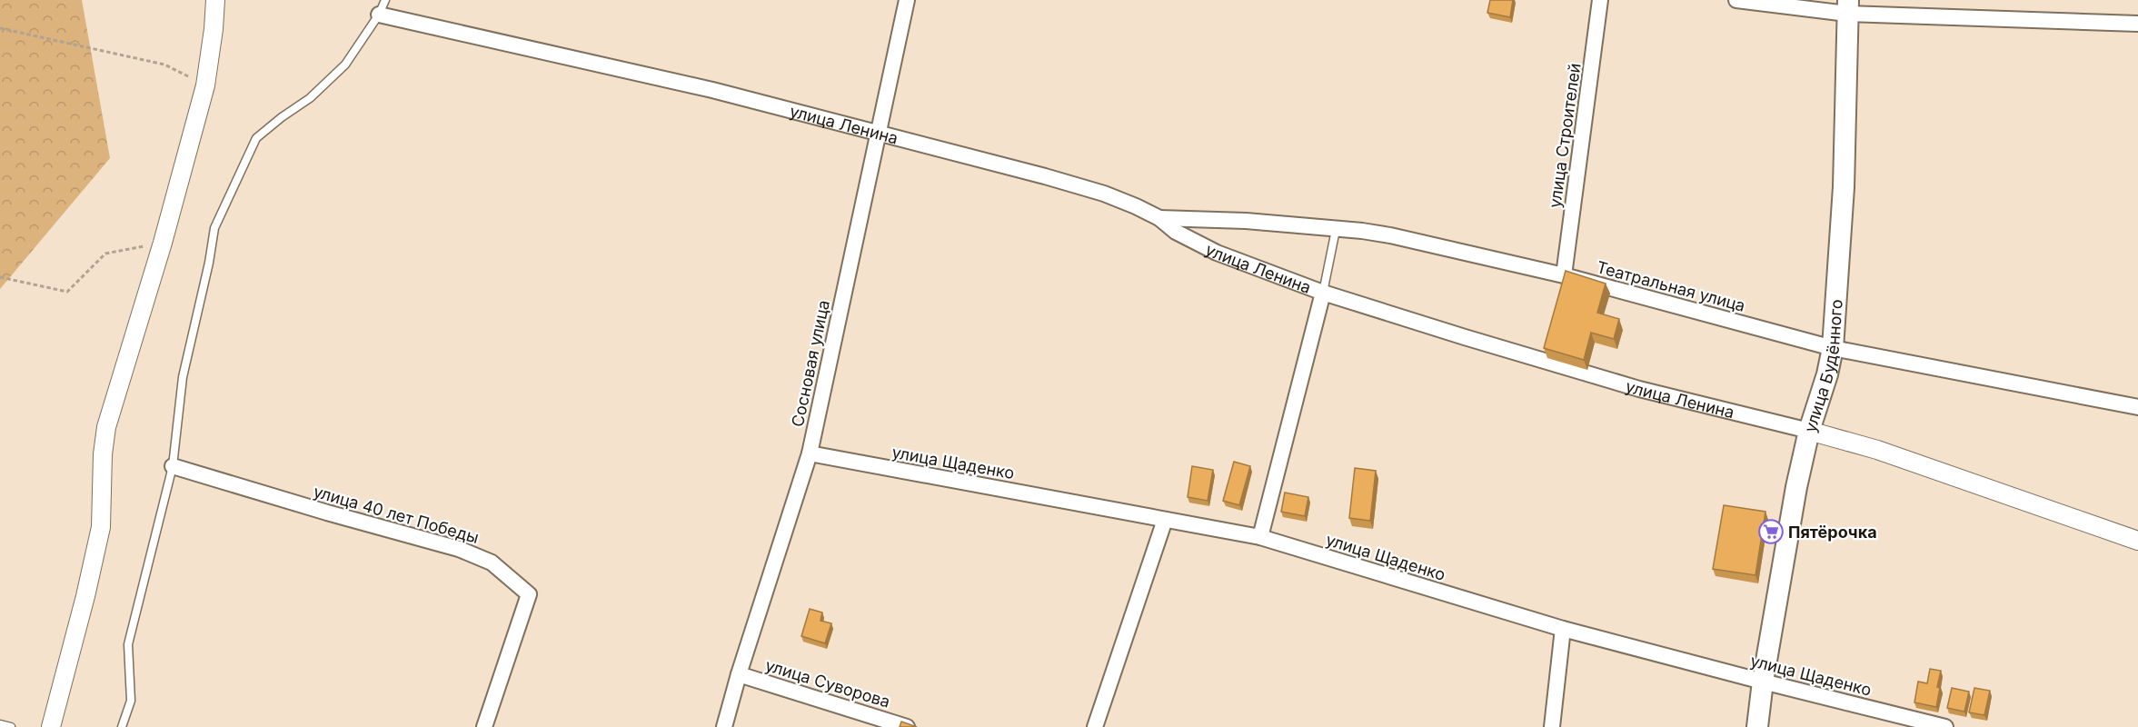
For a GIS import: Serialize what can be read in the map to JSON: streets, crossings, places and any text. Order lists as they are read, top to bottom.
{
  "streets": {
    "main road": ["улица Будённого"],
    "street": [
      "улица Ленина",
      "улица Строителей",
      "Театральная улица",
      "Сосновая улица",
      "улица Щаденко",
      "улица 40 лет Победы",
      "улица Суворова"
    ]
  },
  "crossings": [
    ["улица Ленина", "Театральная улица"],
    ["улица Ленина", "Сосновая улица"],
    ["улица Ленина", "улица Будённого"],
    ["улица Строителей", "Театральная улица"],
    ["Театральная улица", "улица Будённого"],
    ["Сосновая улица", "улица Щаденко"],
    ["Сосновая улица", "улица Суворова"],
    ["улица Будённого", "улица Щаденко"]
  ],
  "places": {
    "supermarket": ["Пятёрочка"]
  }
}
